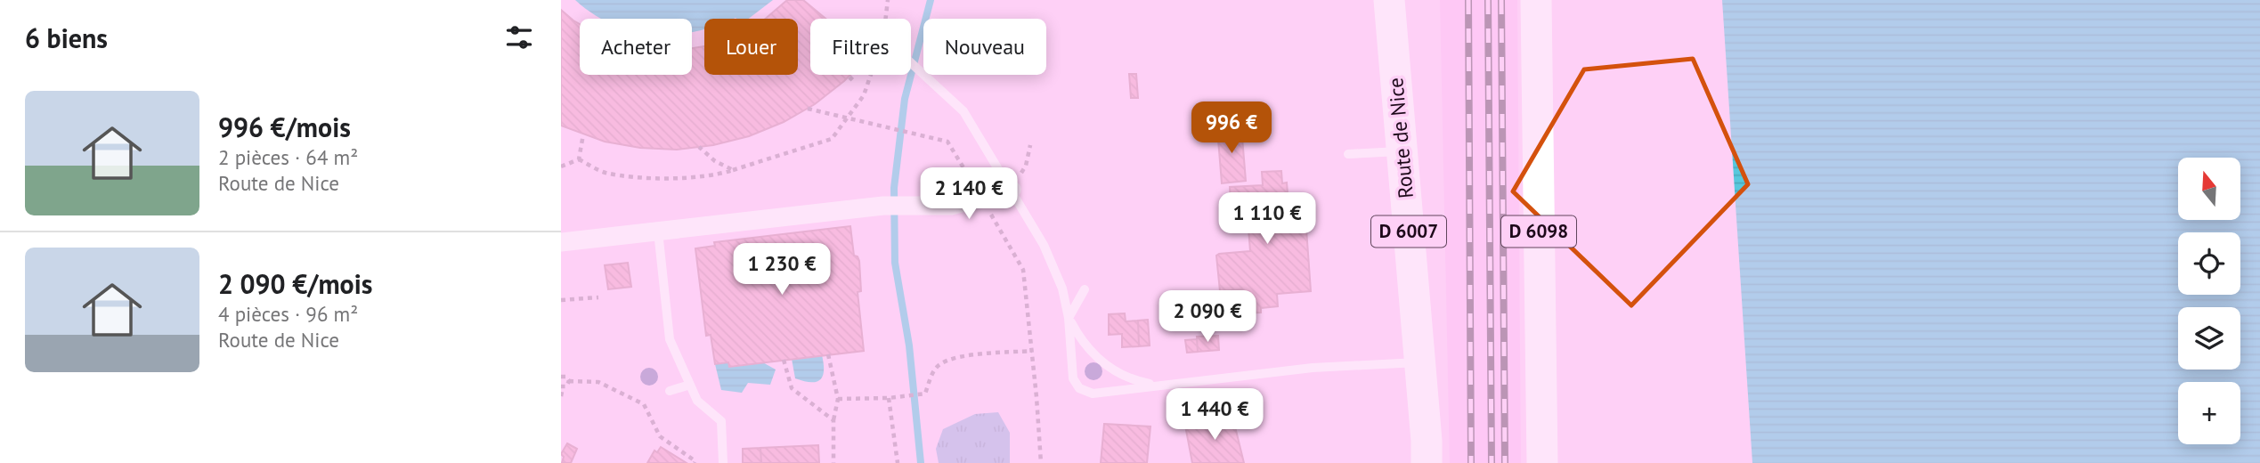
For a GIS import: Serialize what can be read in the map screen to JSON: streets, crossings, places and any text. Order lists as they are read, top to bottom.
{
  "streets": {
    "main road": ["Route de Nice", "D 6007", "D 6098"]
  },
  "north": "top",
  "page": {
    "heading": "6 biens",
    "chip": [
      "Acheter",
      "Louer",
      "Filtres",
      "Nouveau"
    ],
    "list": [
      {
        "name": "996 €/mois",
        "note": "2 pièces · 64 m² · Route de Nice"
      },
      {
        "name": "2 090 €/mois",
        "note": "4 pièces · 96 m² · Route de Nice"
      }
    ],
    "price": [
      "996 €",
      "2 140 €",
      "1 110 €",
      "1 230 €",
      "2 090 €",
      "1 440 €"
    ],
    "map_buttons": "+"
  }
}
